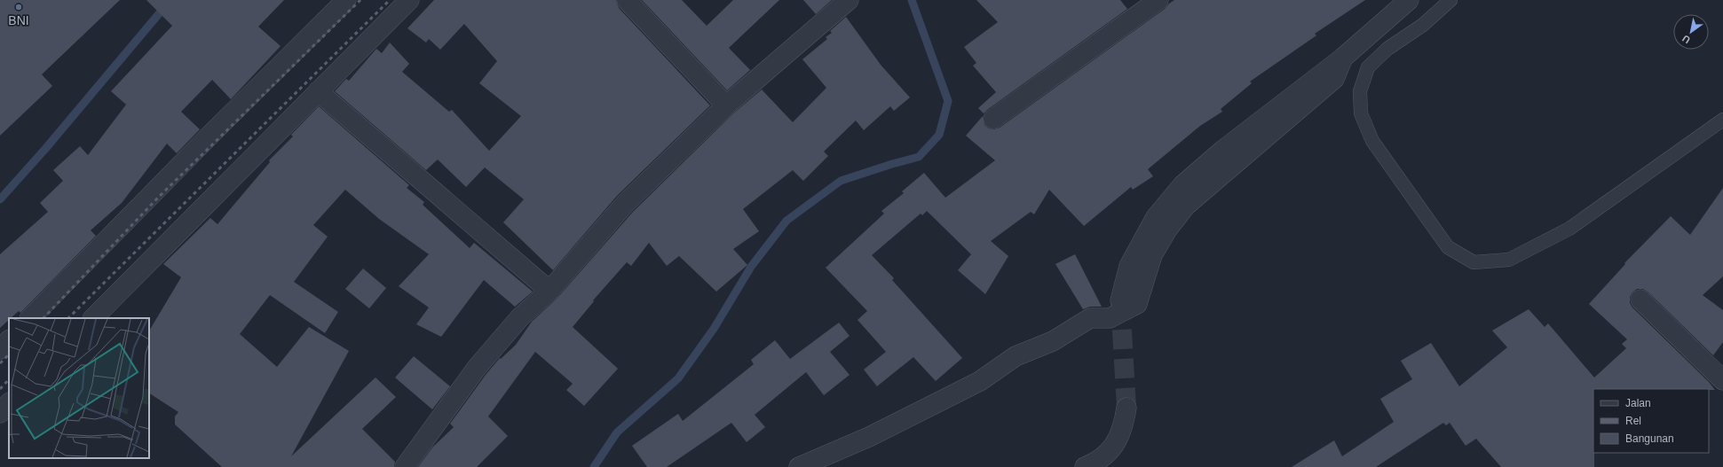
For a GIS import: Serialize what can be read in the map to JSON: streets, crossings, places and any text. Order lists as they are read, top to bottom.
{
  "places": ["BNI"],
  "legend": ["Jalan", "Rel", "Bangunan"],
  "north": "bottom left"
}
